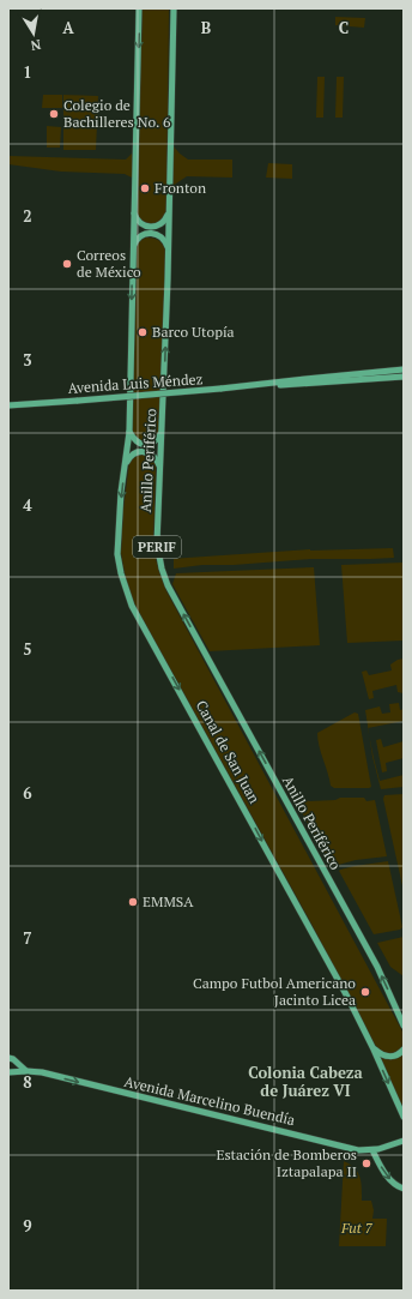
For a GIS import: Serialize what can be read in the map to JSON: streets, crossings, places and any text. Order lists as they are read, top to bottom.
{
  "streets": {
    "main road": [
      "Avenida Luis Méndez",
      "Anillo Periférico",
      "PERIF",
      "Canal de San Juan",
      "Avenida Marcelino Buendía"
    ]
  },
  "crossings": [
    ["PERIF", "Canal de San Juan"]
  ],
  "one_way": ["Anillo Periférico", "Canal de San Juan", "Avenida Marcelino Buendía"],
  "districts": ["Colonia Cabeza de Juárez VI"],
  "parks": ["Fut 7"],
  "places": [
    "Colegio de Bachilleres No. 6",
    "Fronton",
    "Correos de México",
    "Barco Utopía",
    "EMMSA",
    "Campo Futbol Americano Jacinto Licea",
    "Estación de Bomberos Iztapalapa II"
  ],
  "north": "bottom",
  "grid": {
    "columns": ["A", "B", "C"],
    "rows": [
      "1",
      "2",
      "3",
      "4",
      "5",
      "6",
      "7",
      "8",
      "9"
    ]
  }
}
